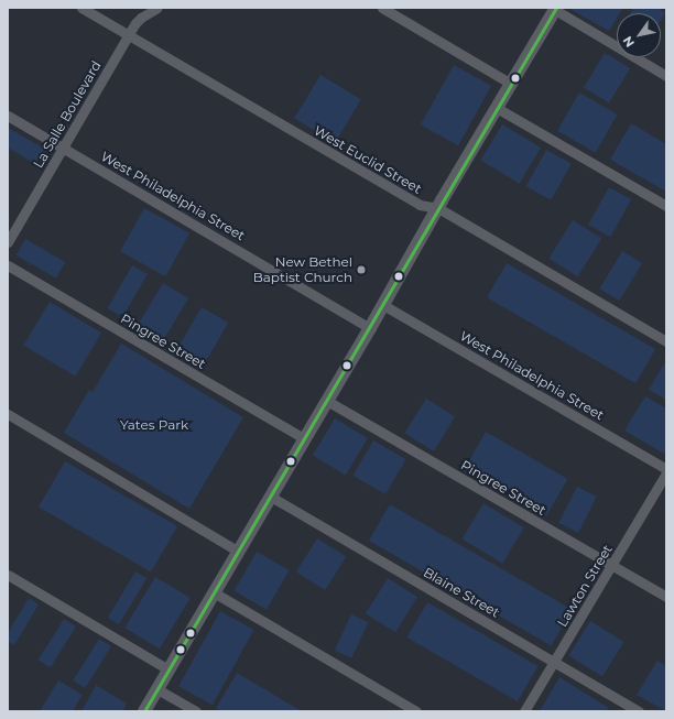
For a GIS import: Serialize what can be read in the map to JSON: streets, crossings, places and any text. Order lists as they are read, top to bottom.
{
  "streets": {
    "street": [
      "La Salle Boulevard",
      "West Euclid Street",
      "West Philadelphia Street",
      "Pingree Street",
      "Lawton Street",
      "Blaine Street"
    ]
  },
  "crossings": [
    ["La Salle Boulevard", "West Euclid Street"],
    ["La Salle Boulevard", "West Philadelphia Street"],
    ["Pingree Street", "Lawton Street"],
    ["Lawton Street", "Blaine Street"]
  ],
  "parks": ["Yates Park"],
  "places": ["New Bethel Baptist Church"],
  "north": "bottom left"
}
